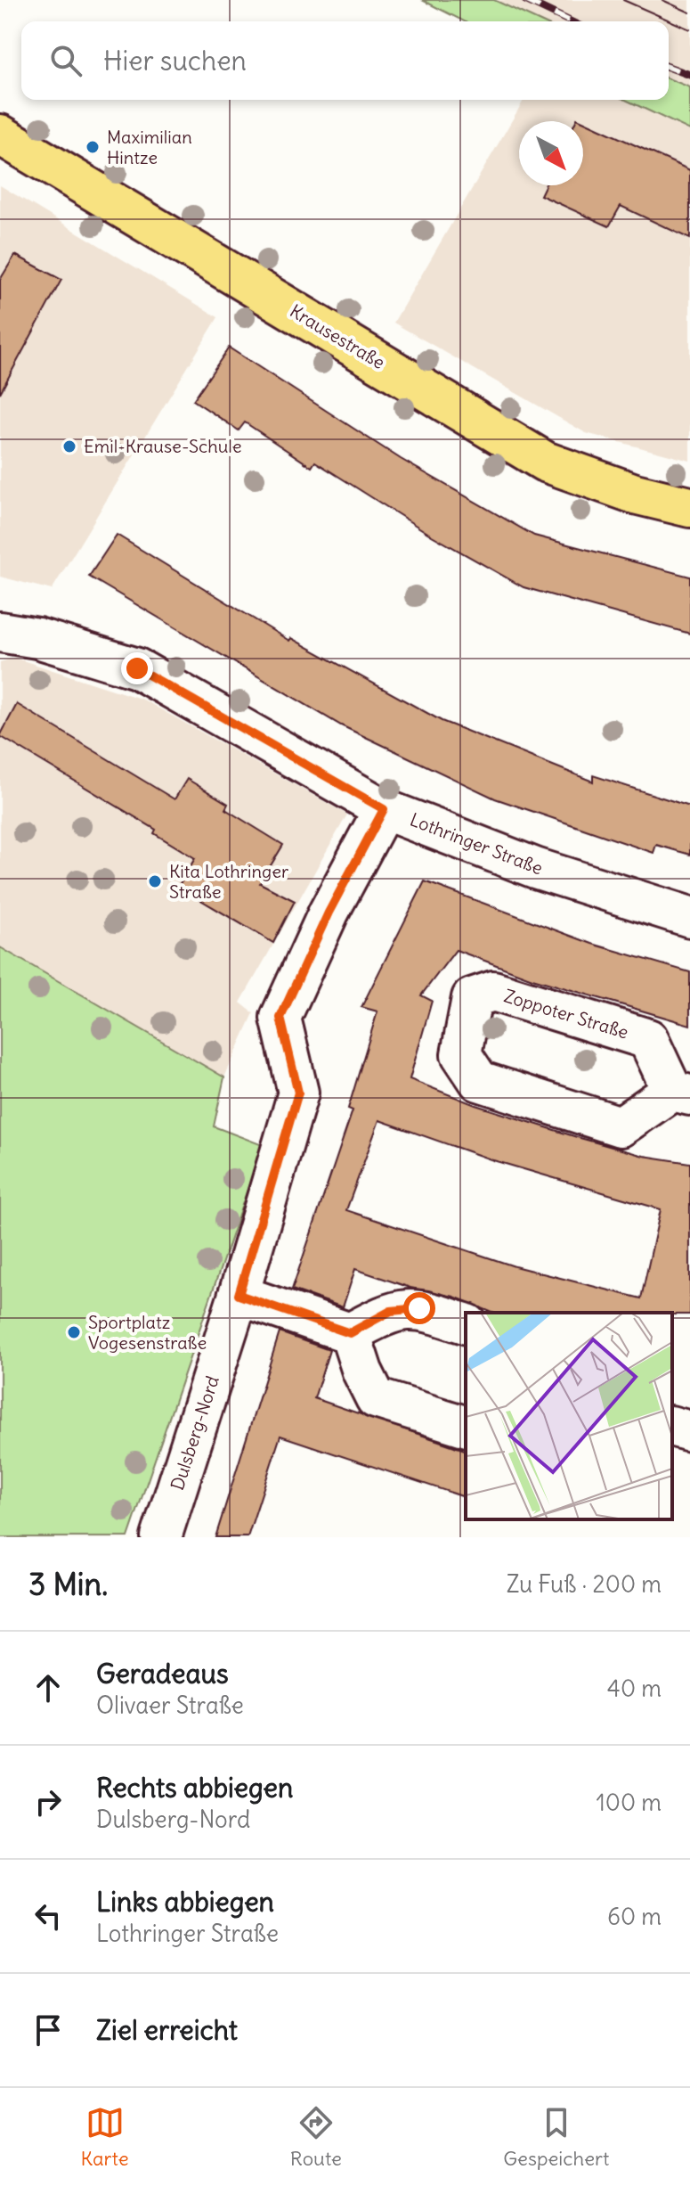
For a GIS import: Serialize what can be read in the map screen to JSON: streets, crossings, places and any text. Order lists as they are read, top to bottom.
{
  "streets": {
    "main road": ["Krausestraße"],
    "street": ["Lothringer Straße", "Zoppoter Straße", "Dulsberg-Nord"]
  },
  "crossings": [
    ["Lothringer Straße", "Dulsberg-Nord"]
  ],
  "places": [
    "Maximilian Hintze",
    "Emil-Krause-Schule",
    "Kita Lothringer Straße",
    "Sportplatz Vogesenstraße"
  ],
  "north": "bottom right",
  "page": {
    "search": "Hier suchen",
    "heading": ["3 Min.", "Zu Fuß · 200 m"],
    "list": [
      ["Geradeaus", "Olivaer Straße", "40 m"],
      ["Rechts abbiegen", "Dulsberg-Nord", "100 m"],
      ["Links abbiegen", "Lothringer Straße", "60 m"],
      "Ziel erreicht"
    ],
    "nav": ["Karte", "Route", "Gespeichert"]
  }
}
